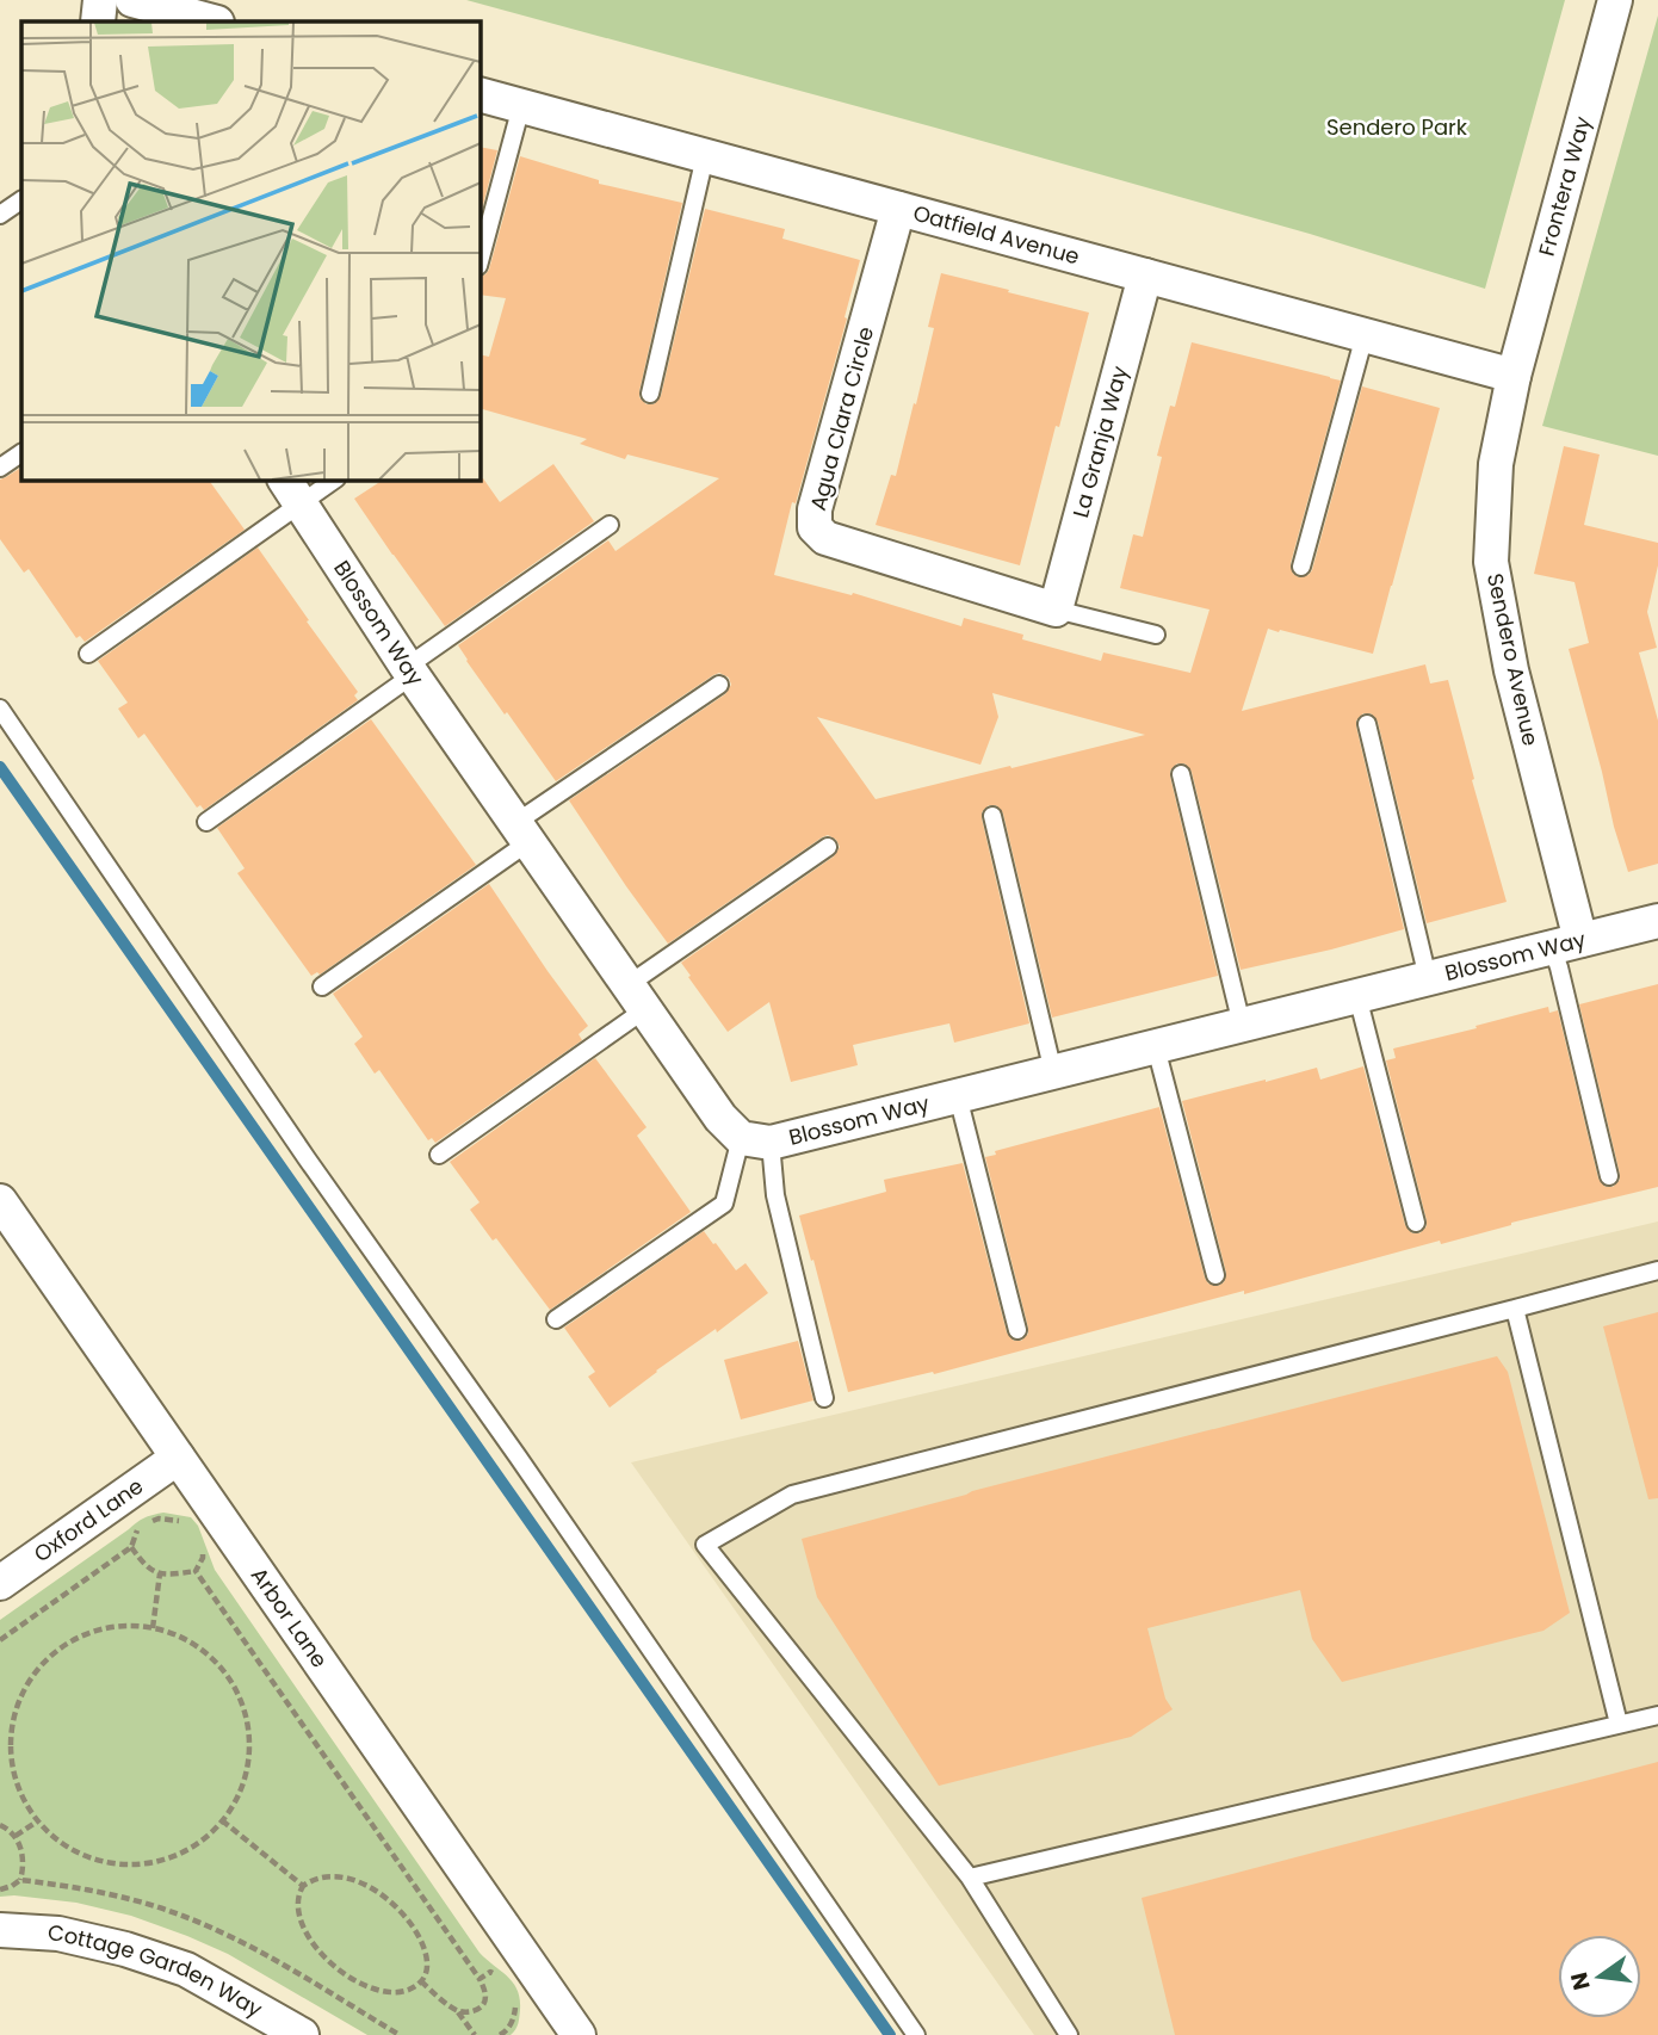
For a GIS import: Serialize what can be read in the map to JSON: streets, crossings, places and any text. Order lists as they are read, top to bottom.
{
  "streets": {
    "street": [
      "Frontera Way",
      "Oatfield Avenue",
      "Agua Clara Circle",
      "La Granja Way",
      "Blossom Way",
      "Sendero Avenue",
      "Oxford Lane",
      "Arbor Lane",
      "Cottage Garden Way"
    ]
  },
  "crossings": [
    ["Frontera Way", "Oatfield Avenue"],
    ["Frontera Way", "Sendero Avenue"],
    ["Oatfield Avenue", "Agua Clara Circle"],
    ["Oatfield Avenue", "La Granja Way"],
    ["Oatfield Avenue", "Sendero Avenue"],
    ["Agua Clara Circle", "La Granja Way"],
    ["Blossom Way", "Sendero Avenue"],
    ["Oxford Lane", "Arbor Lane"]
  ],
  "parks": ["Sendero Park"],
  "north": "left"
}
